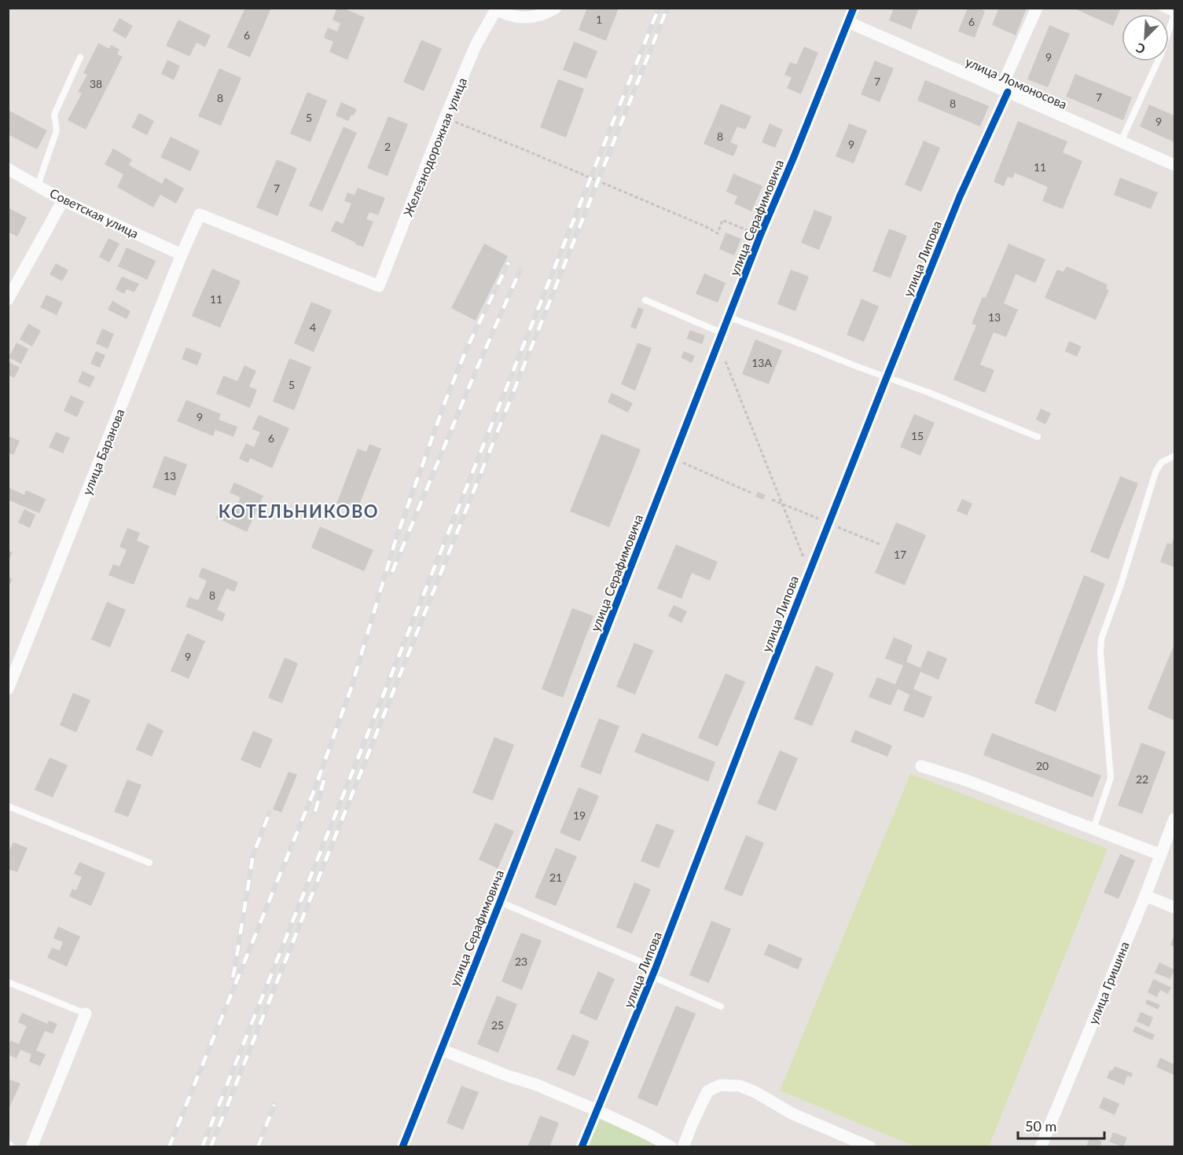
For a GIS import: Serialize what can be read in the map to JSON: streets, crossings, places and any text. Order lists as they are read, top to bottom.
{
  "streets": {
    "street": [
      "улица Ломоносова",
      "Железнодорожная улица",
      "Советская улица",
      "улица Серафимовича",
      "улица Липова",
      "улица Баранова",
      "улица Гришина"
    ]
  },
  "crossings": [
    ["улица Ломоносова", "улица Серафимовича"],
    ["улица Ломоносова", "улица Липова"],
    ["Железнодорожная улица", "улица Баранова"],
    ["Советская улица", "улица Баранова"]
  ],
  "districts": ["КОТЕЛЬНИКОВО"],
  "house_numbers": [
    "1",
    "6",
    "6",
    "9",
    "7",
    "38",
    "7",
    "8",
    "8",
    "5",
    "9",
    "8",
    "9",
    "2",
    "11",
    "7",
    "11",
    "13",
    "4",
    "13А",
    "5",
    "9",
    "15",
    "6",
    "13",
    "17",
    "8",
    "9",
    "20",
    "22",
    "19",
    "21",
    "23",
    "25"
  ],
  "scale_bar": "50 m",
  "north": "bottom left"
}
